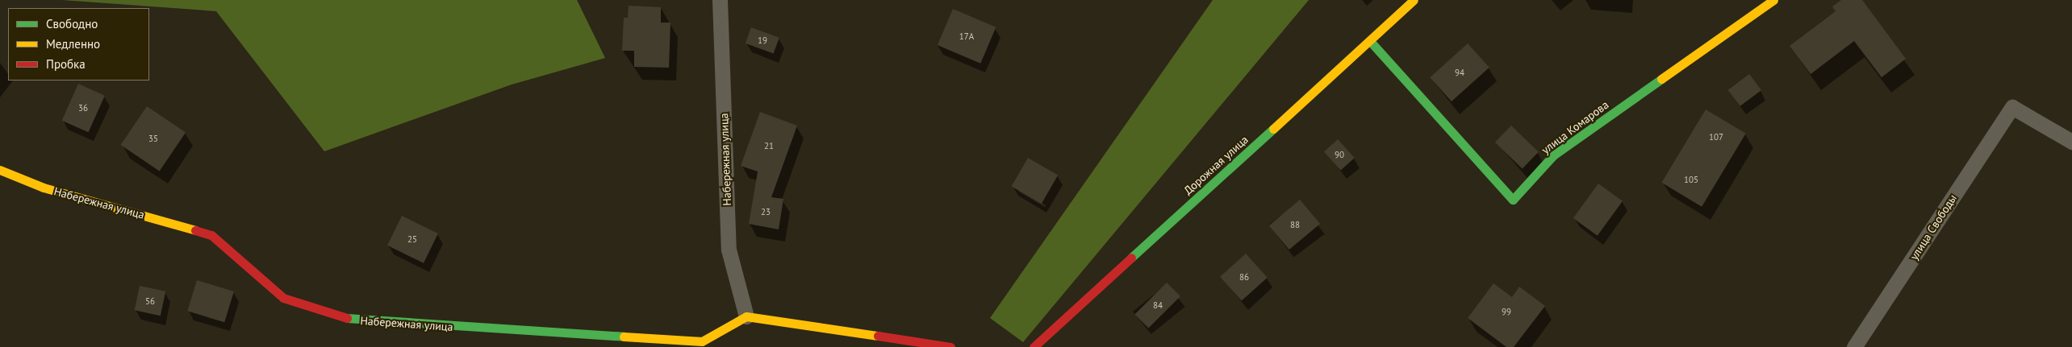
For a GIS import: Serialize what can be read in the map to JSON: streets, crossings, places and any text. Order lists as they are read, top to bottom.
{
  "streets": {
    "street": [
      "улица Комарова",
      "Набережная улица",
      "Дорожная улица",
      "улица Свободы"
    ]
  },
  "crossings": [
    ["улица Комарова", "Дорожная улица"]
  ],
  "house_numbers": [
    "17А",
    "19",
    "94",
    "36",
    "107",
    "35",
    "21",
    "90",
    "105",
    "23",
    "88",
    "25",
    "86",
    "56",
    "84",
    "99"
  ],
  "legend": ["Свободно", "Медленно", "Пробка"]
}
